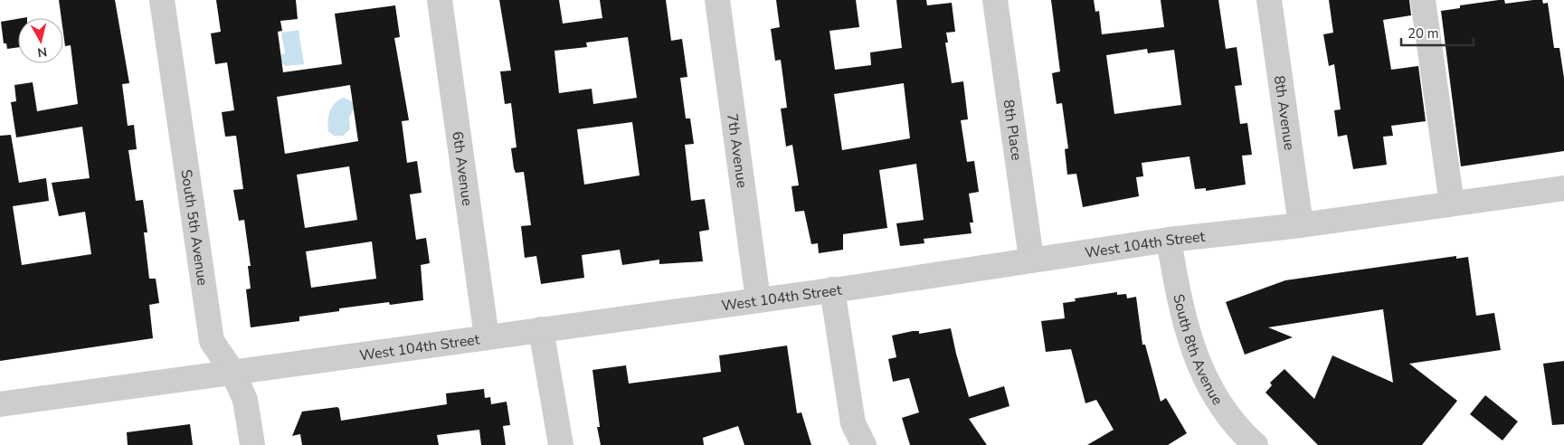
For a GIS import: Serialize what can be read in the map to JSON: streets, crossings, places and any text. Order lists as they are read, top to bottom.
{
  "streets": {
    "street": [
      "8th Avenue",
      "8th Place",
      "7th Avenue",
      "6th Avenue",
      "South 5th Avenue",
      "West 104th Street",
      "South 8th Avenue"
    ]
  },
  "crossings": [
    ["8th Avenue", "West 104th Street"],
    ["8th Place", "West 104th Street"],
    ["7th Avenue", "West 104th Street"],
    ["6th Avenue", "West 104th Street"],
    ["South 5th Avenue", "West 104th Street"],
    ["West 104th Street", "South 8th Avenue"]
  ],
  "scale_bar": "20 m",
  "north": "bottom"
}
